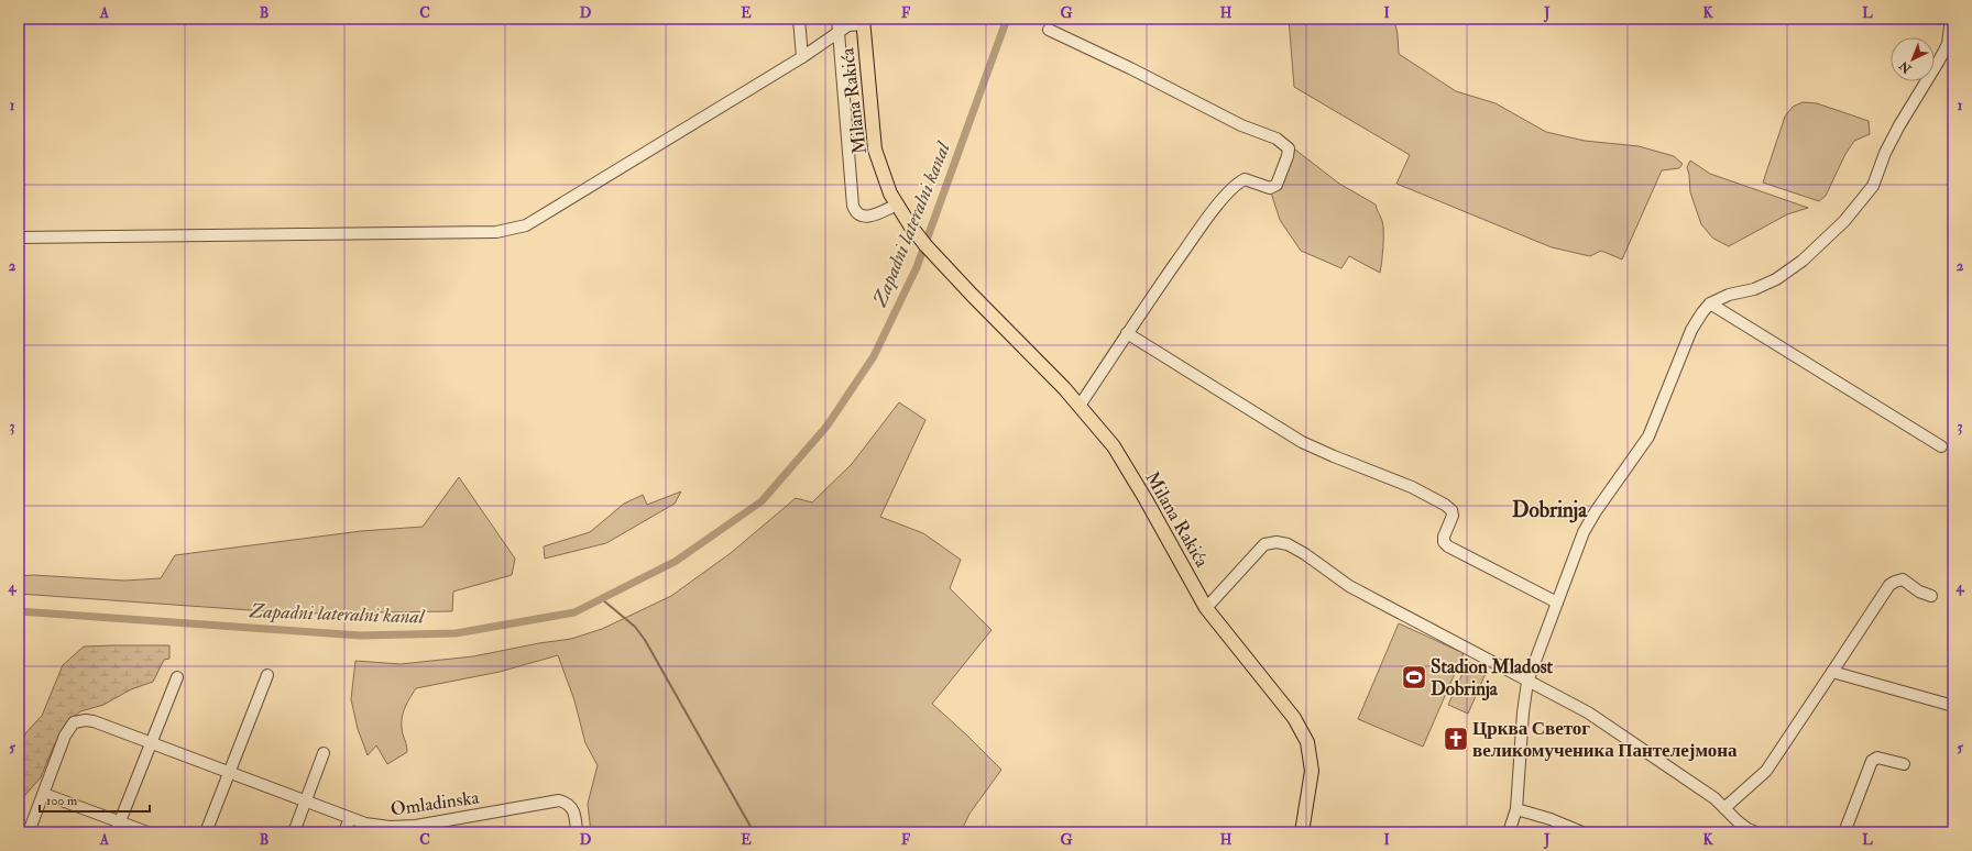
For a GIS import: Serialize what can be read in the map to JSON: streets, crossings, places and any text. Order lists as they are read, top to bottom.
{
  "streets": {
    "main road": ["Milana Rakića"],
    "street": ["Omladinska"]
  },
  "districts": ["Dobrinja"],
  "water": ["Zapadni lateralni kanal"],
  "places": {
    "sports": ["Stadion Mladost Dobrinja"],
    "church": ["Црква Светог великомученика Пантелејмона"]
  },
  "scale_bar": "100 m",
  "north": "bottom left",
  "grid": {
    "columns": [
      "A",
      "B",
      "C",
      "D",
      "E",
      "F",
      "G",
      "H",
      "I",
      "J",
      "K",
      "L"
    ],
    "rows": [
      "1",
      "2",
      "3",
      "4",
      "5"
    ]
  }
}
